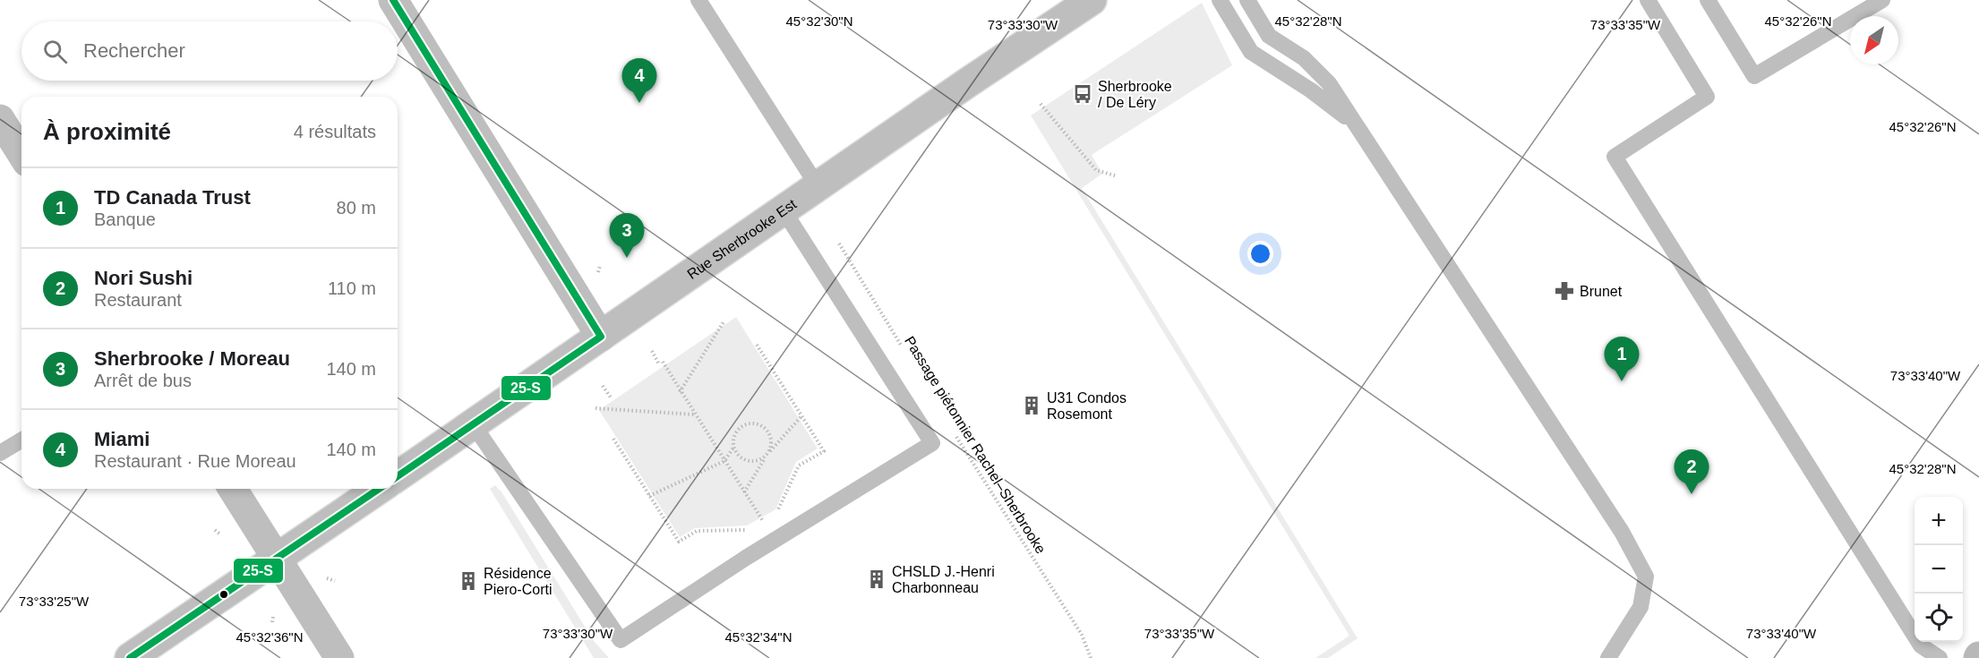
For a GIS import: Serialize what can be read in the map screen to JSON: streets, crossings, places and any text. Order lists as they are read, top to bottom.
{
  "streets": {
    "main road": ["Rue Sherbrooke Est"],
    "path": ["Passage piétonnier Rachel–Sherbrooke"]
  },
  "places": {
    "bus stop": ["Sherbrooke / De Léry"],
    "pharmacy": ["Brunet"],
    "building": ["U31 Condos Rosemont", "CHSLD J.-Henri Charbonneau", "Résidence Piero-Corti"]
  },
  "lines": ["transit line 25-S"],
  "north": "bottom left",
  "page": {
    "search": "Rechercher",
    "pins": [
      "4",
      "3",
      "1",
      "2"
    ],
    "heading": ["À proximité", "4 résultats"],
    "list": [
      {
        "mark": "1",
        "name": "TD Canada Trust",
        "note": "Banque",
        "value": "80 m"
      },
      {
        "mark": "2",
        "name": "Nori Sushi",
        "note": "Restaurant",
        "value": "110 m"
      },
      {
        "mark": "3",
        "name": "Sherbrooke / Moreau",
        "note": "Arrêt de bus",
        "value": "140 m"
      },
      {
        "mark": "4",
        "name": "Miami",
        "note": "Restaurant · Rue Moreau",
        "value": "140 m"
      }
    ],
    "map_buttons": ["+", "−"]
  },
  "coordinates": [
    "45°32'26\"N",
    "45°32'30\"N",
    "45°32'28\"N",
    "73°33'30\"W",
    "73°33'35\"W",
    "73°33'40\"W",
    "73°33'25\"W",
    "45°32'36\"N",
    "45°32'34\"N"
  ]
}
